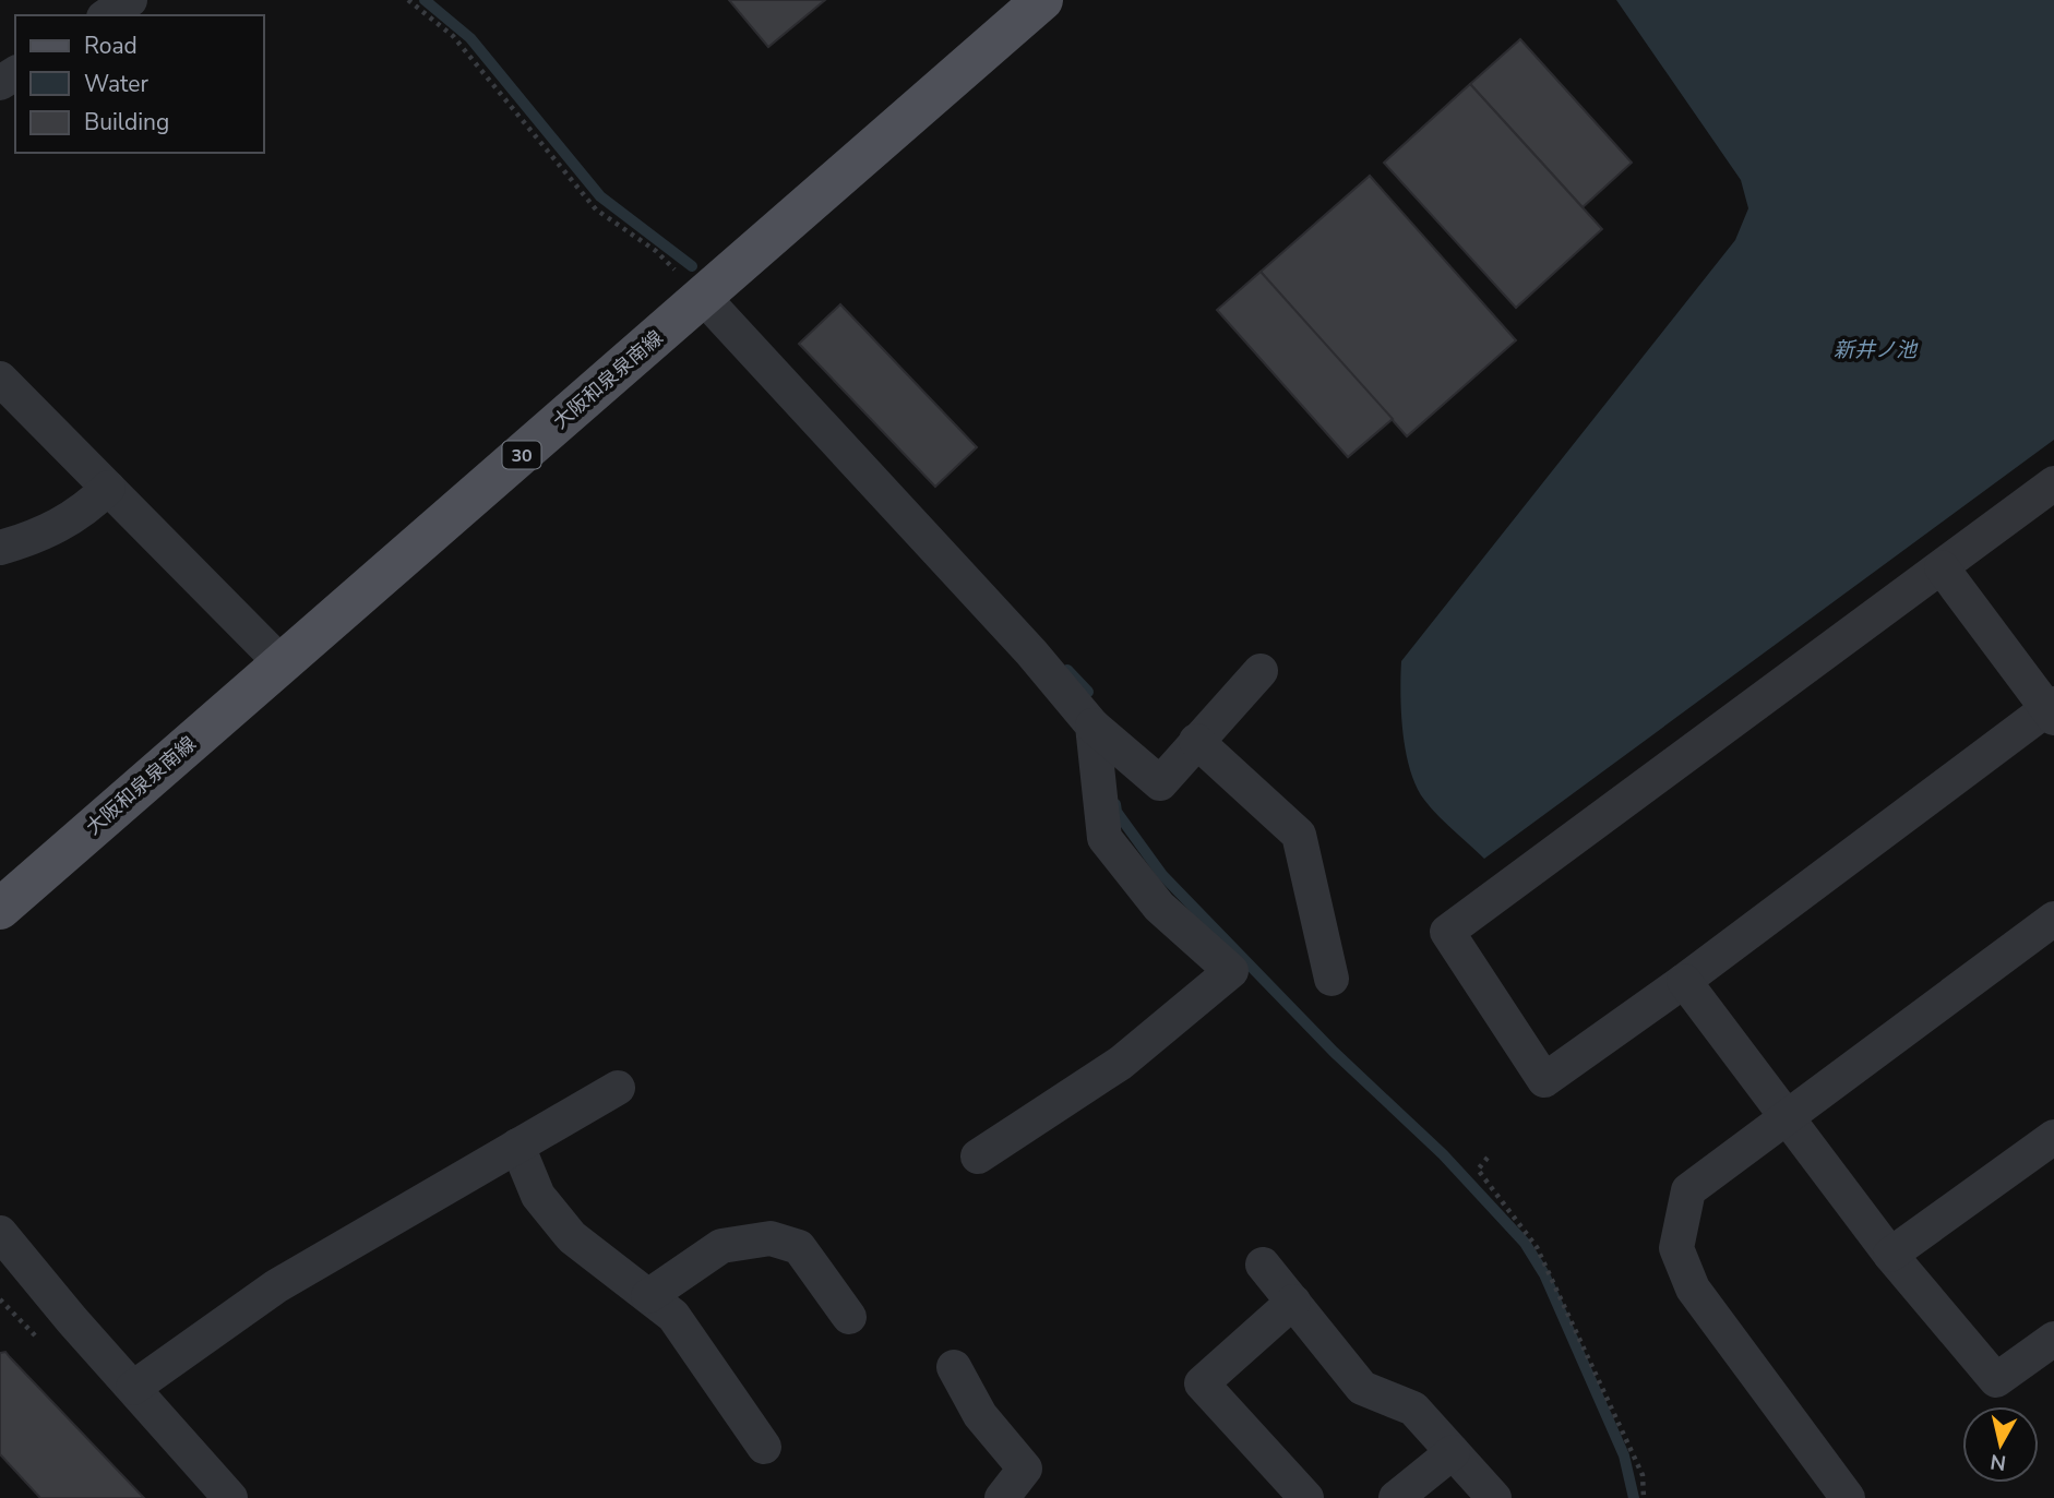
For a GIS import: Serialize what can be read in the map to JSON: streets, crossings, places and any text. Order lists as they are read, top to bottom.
{
  "streets": {
    "main road": ["大阪和泉泉南線", "30"]
  },
  "water": ["新井ノ池"],
  "legend": ["Road", "Water", "Building"],
  "north": "bottom"
}
